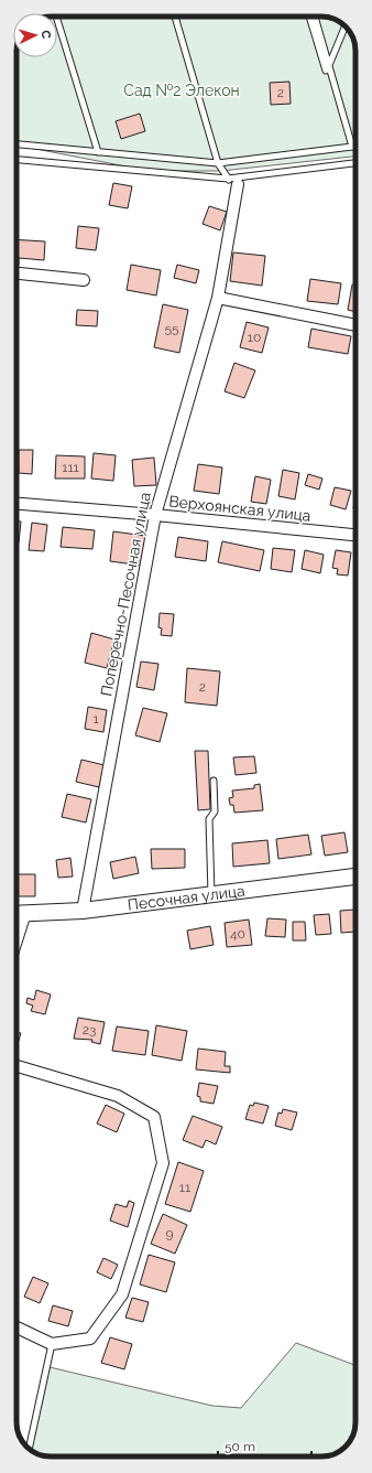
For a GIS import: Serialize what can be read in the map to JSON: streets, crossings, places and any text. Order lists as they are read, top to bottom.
{
  "streets": {
    "main road": ["Песочная улица"],
    "street": ["Верхоянская улица", "Поперечно-Песочная улица"]
  },
  "crossings": [
    ["Верхоянская улица", "Поперечно-Песочная улица"],
    ["Поперечно-Песочная улица", "Песочная улица"]
  ],
  "parks": ["Сад №2 Элекон"],
  "house_numbers": [
    "2",
    "55",
    "10",
    "111",
    "2",
    "1",
    "40",
    "23",
    "11",
    "9"
  ],
  "scale_bar": "50 m",
  "north": "right"
}
